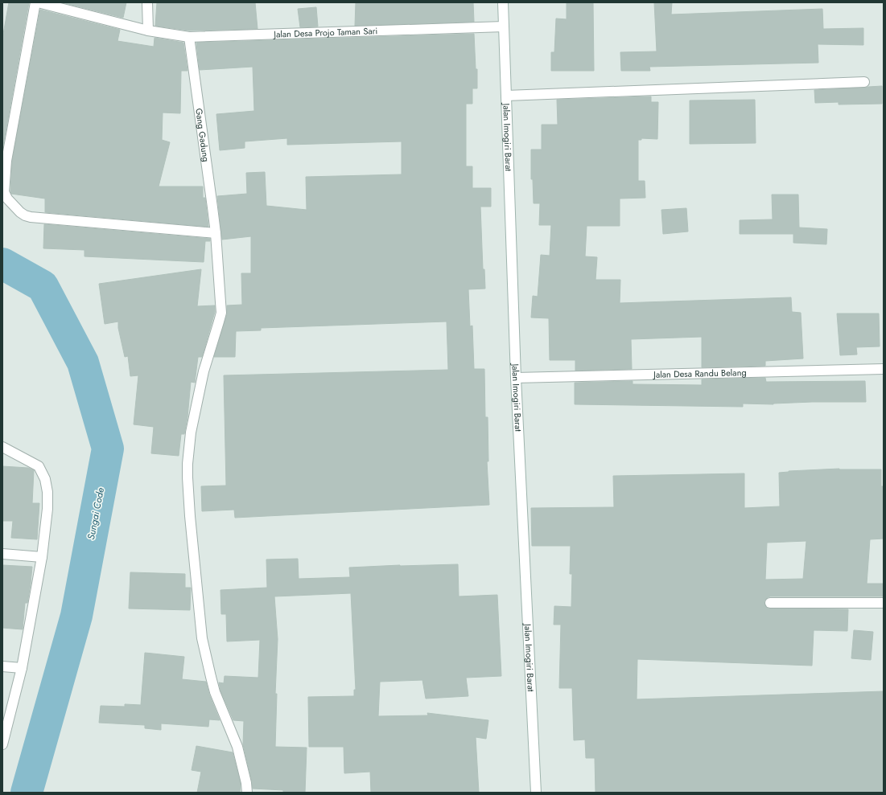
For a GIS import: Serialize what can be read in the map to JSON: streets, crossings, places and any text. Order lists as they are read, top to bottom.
{
  "streets": {
    "street": [
      "Jalan Desa Projo Taman Sari",
      "Gang Gadung",
      "Jalan Imogiri Barat",
      "Jalan Desa Randu Belang"
    ]
  },
  "crossings": [
    ["Jalan Desa Projo Taman Sari", "Gang Gadung"],
    ["Jalan Desa Projo Taman Sari", "Jalan Imogiri Barat"],
    ["Jalan Imogiri Barat", "Jalan Desa Randu Belang"]
  ],
  "water": ["Sungai Code"]
}
